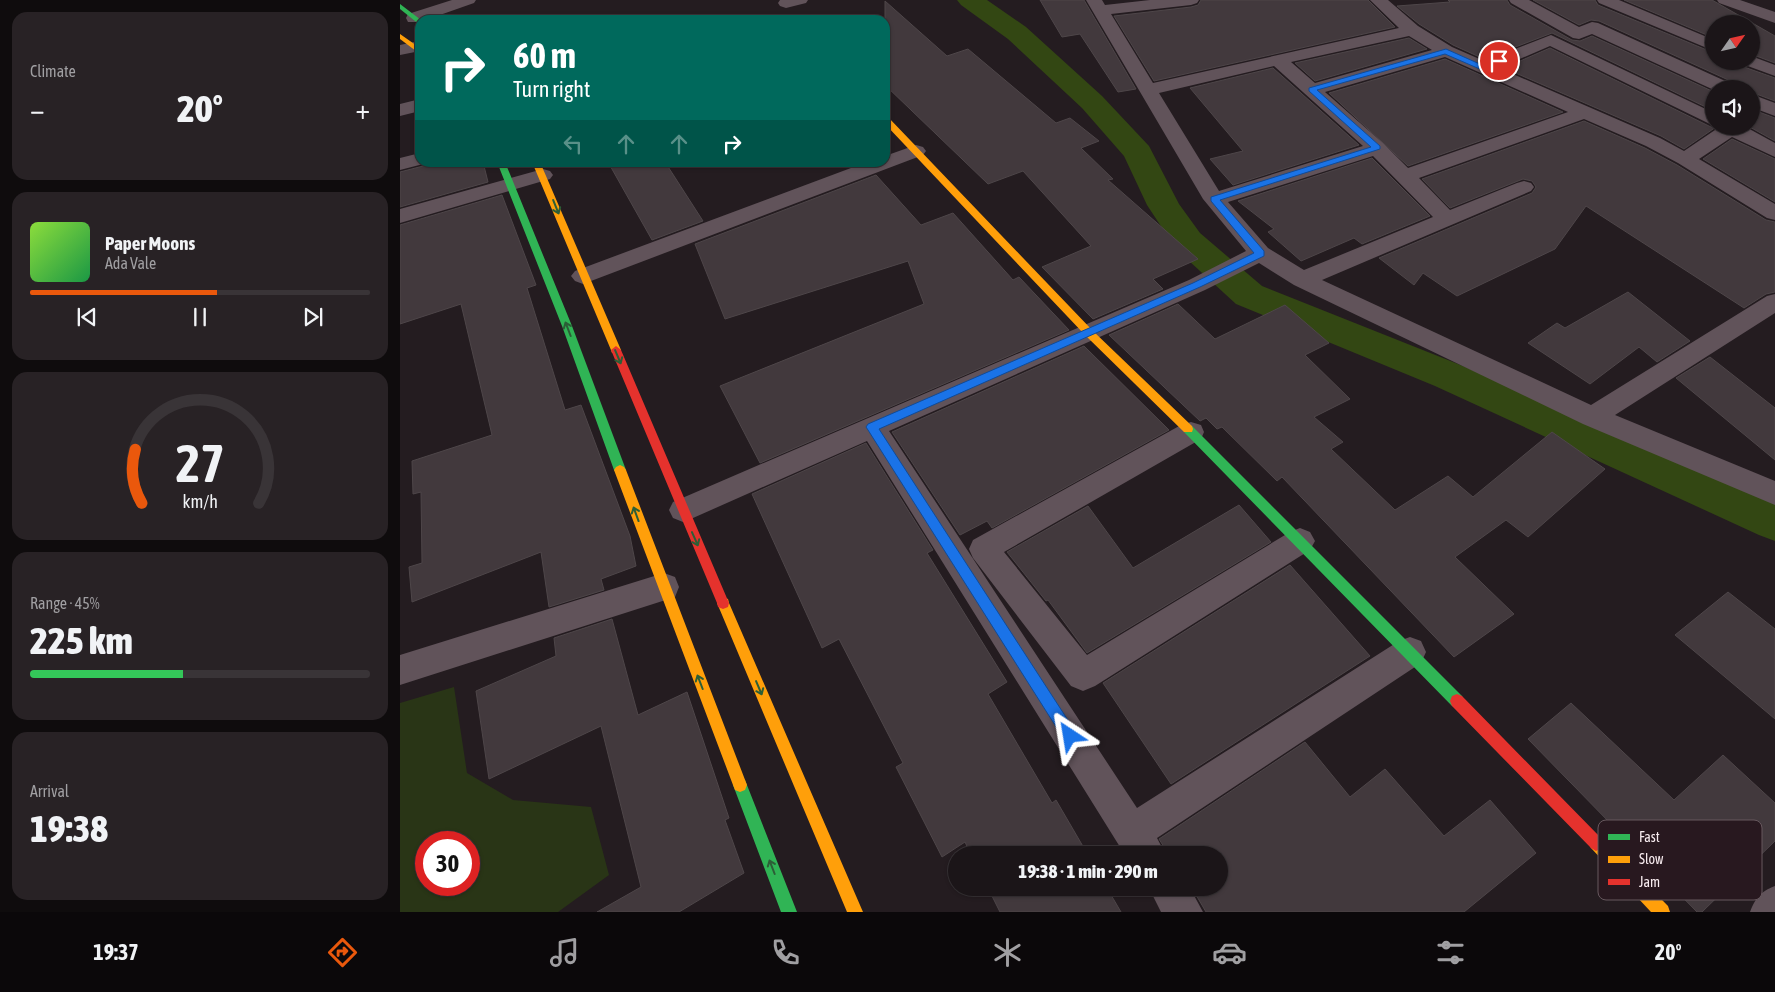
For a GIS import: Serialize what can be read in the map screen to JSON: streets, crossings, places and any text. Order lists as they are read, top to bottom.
{
  "legend": ["Fast", "Slow", "Jam"],
  "north": "top right",
  "page": {
    "tile": [
      "Climate",
      ["Range · 45%", "225 km"],
      ["Arrival", "19:38"]
    ],
    "turn": ["60 m", "Turn right"],
    "heat": ["−", "20°", "+"],
    "song": ["Paper Moons", "Ada Vale"],
    "limit": "30",
    "trip": "19:38 · 1 min · 290 m",
    "tabs": ["19:37", "20°"],
    "gauge": ["27", "km/h"]
  }
}
